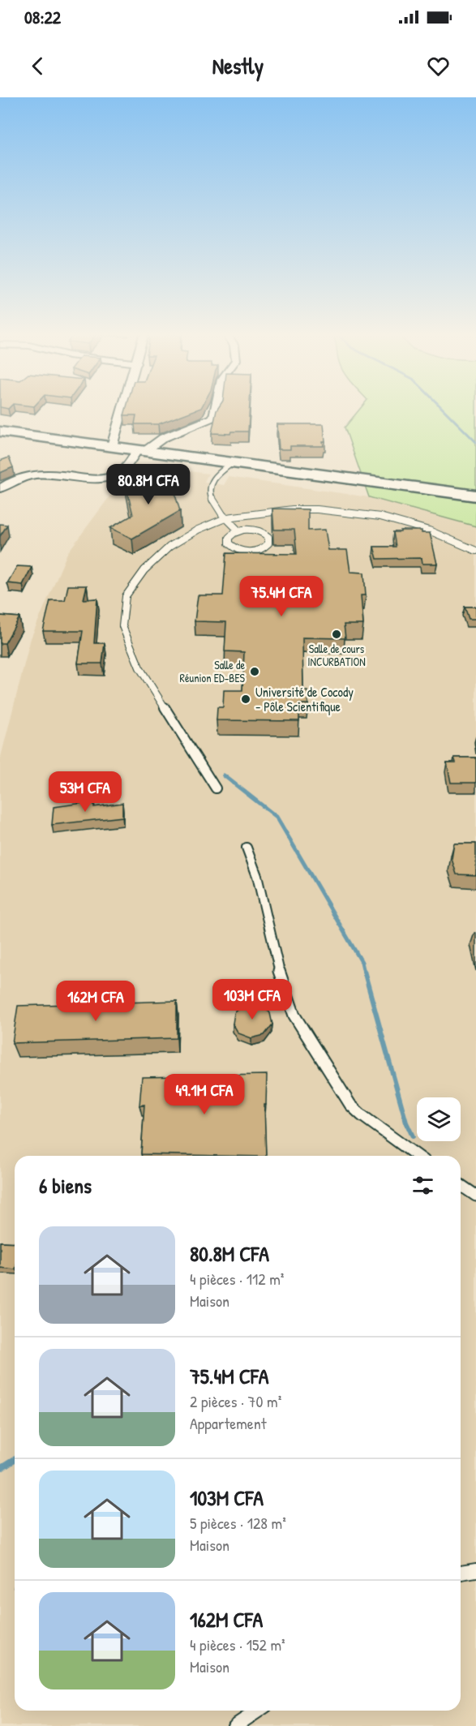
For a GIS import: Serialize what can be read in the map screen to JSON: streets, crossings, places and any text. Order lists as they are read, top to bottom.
{
  "places": ["Salle de cours INCURBATION", "Salle de Réunion ED-BES", "Université de Cocody - Pôle Scientifique"],
  "page": {
    "status": "08:22",
    "header": "Nestly",
    "price": [
      "80.8M CFA",
      "75.4M CFA",
      "53M CFA",
      "103M CFA",
      "162M CFA",
      "49.1M CFA"
    ],
    "heading": "6 biens",
    "list": [
      {
        "name": "80.8M CFA",
        "note": "4 pièces · 112 m² · Maison"
      },
      {
        "name": "75.4M CFA",
        "note": "2 pièces · 70 m² · Appartement"
      },
      {
        "name": "103M CFA",
        "note": "5 pièces · 128 m² · Maison"
      },
      {
        "name": "162M CFA",
        "note": "4 pièces · 152 m² · Maison"
      }
    ]
  }
}
